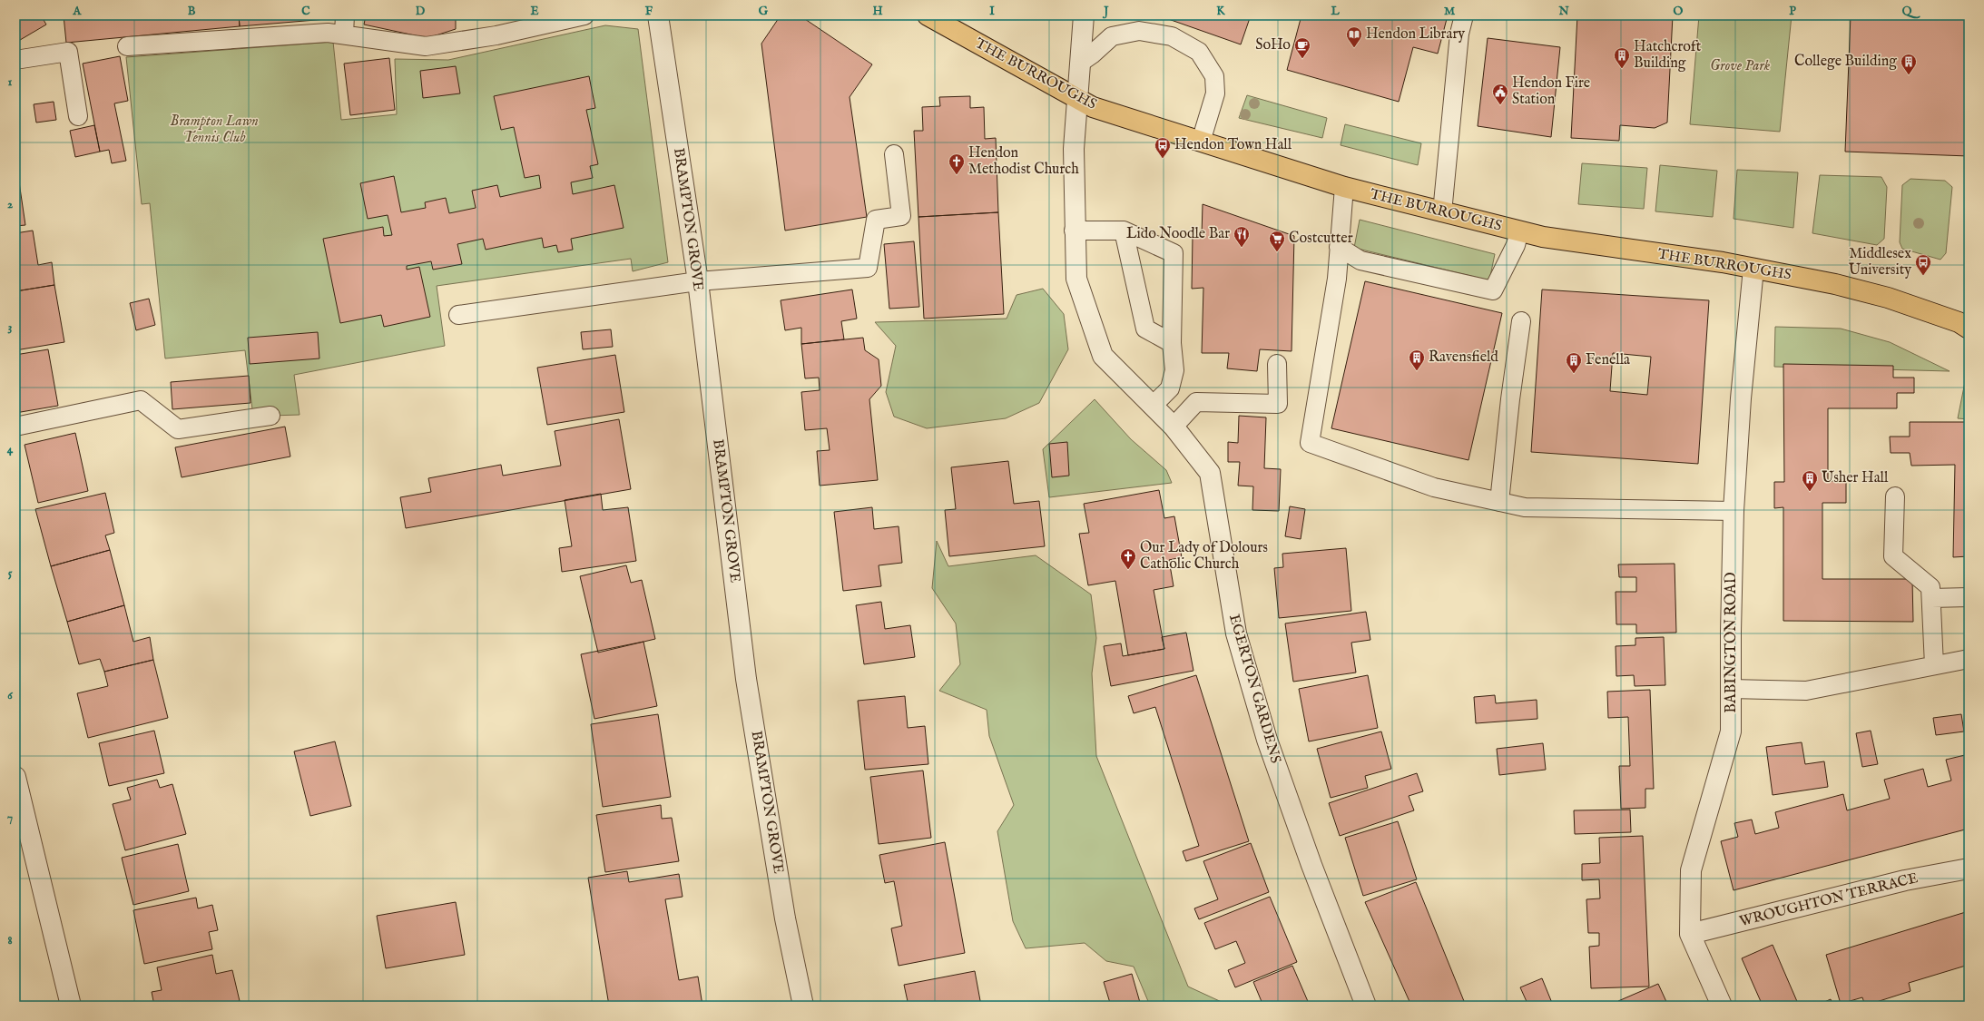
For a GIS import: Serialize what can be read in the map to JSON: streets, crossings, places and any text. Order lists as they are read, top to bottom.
{
  "streets": {
    "main road": ["THE BURROUGHS"],
    "street": [
      "BRAMPTON GROVE",
      "BABINGTON ROAD",
      "EGERTON GARDENS",
      "WROUGHTON TERRACE"
    ]
  },
  "crossings": [
    ["THE BURROUGHS", "BABINGTON ROAD"],
    ["THE BURROUGHS", "EGERTON GARDENS"],
    ["BABINGTON ROAD", "WROUGHTON TERRACE"]
  ],
  "parks": ["Grove Park", "Brampton Lawn Tennis Club"],
  "places": {
    "library": ["Hendon Library"],
    "cafe": ["SoHo"],
    "building": [
      "Hatchcroft Building",
      "College Building",
      "Ravensfield",
      "Fenella",
      "Usher Hall"
    ],
    "public building": ["Hendon Fire Station"],
    "bus stop": ["Hendon Town Hall", "Middlesex University"],
    "church": ["Hendon Methodist Church", "Our Lady of Dolours Catholic Church"],
    "restaurant": ["Lido Noodle Bar"],
    "supermarket": ["Costcutter"]
  },
  "grid": {
    "columns": [
      "A",
      "B",
      "C",
      "D",
      "E",
      "F",
      "G",
      "H",
      "I",
      "J",
      "K",
      "L",
      "M",
      "N",
      "O",
      "P",
      "Q"
    ],
    "rows": [
      "1",
      "2",
      "3",
      "4",
      "5",
      "6",
      "7",
      "8"
    ]
  }
}
